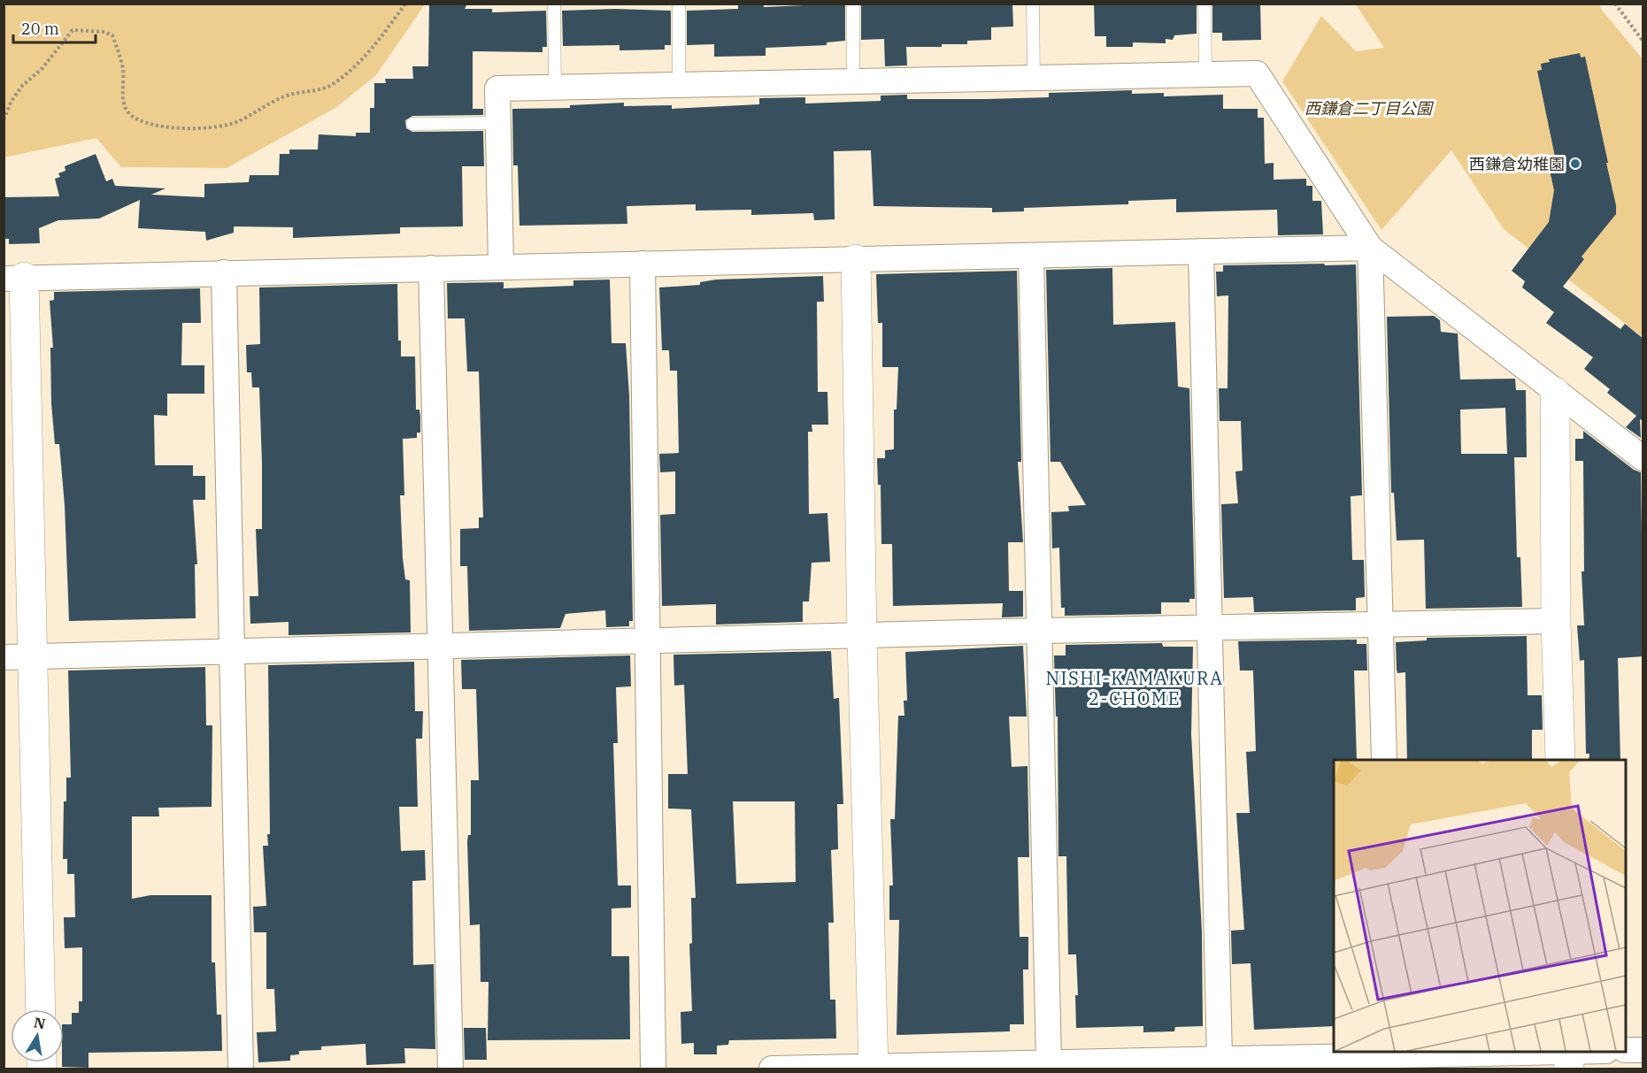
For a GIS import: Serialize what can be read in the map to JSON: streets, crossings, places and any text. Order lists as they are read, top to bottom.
{
  "districts": ["NISHI-KAMAKURA 2-CHOME"],
  "parks": ["西鎌倉二丁目公園"],
  "places": ["西鎌倉幼稚園"],
  "scale_bar": "20 m",
  "north": "top"
}
